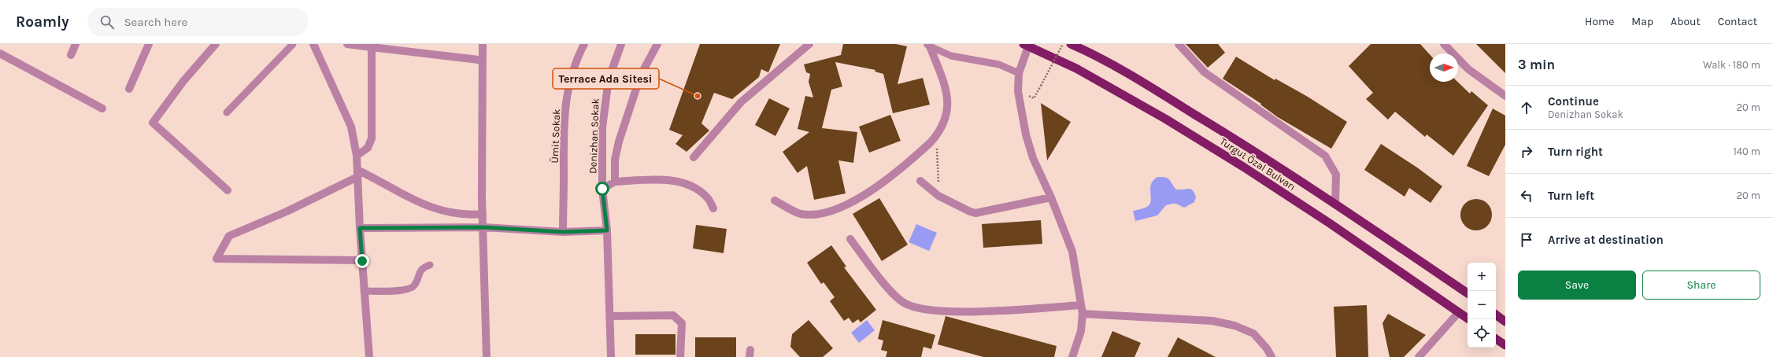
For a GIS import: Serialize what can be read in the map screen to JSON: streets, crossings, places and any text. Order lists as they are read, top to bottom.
{
  "streets": {
    "highway": ["Turgut Özal Bulvarı"],
    "street": ["Ümit Sokak", "Denizhan Sokak"]
  },
  "places": ["Terrace Ada Sitesi"],
  "north": "right",
  "page": {
    "header": "Roamly",
    "search": "Search here",
    "nav": [
      "Home",
      "Map",
      "About",
      "Contact"
    ],
    "heading": ["3 min", "Walk · 180 m"],
    "list": [
      ["Continue", "Denizhan Sokak", "20 m"],
      ["Turn right", "140 m"],
      ["Turn left", "20 m"],
      "Arrive at destination"
    ],
    "buttons": ["Save", "Share"],
    "map_buttons": ["+", "−"]
  }
}
